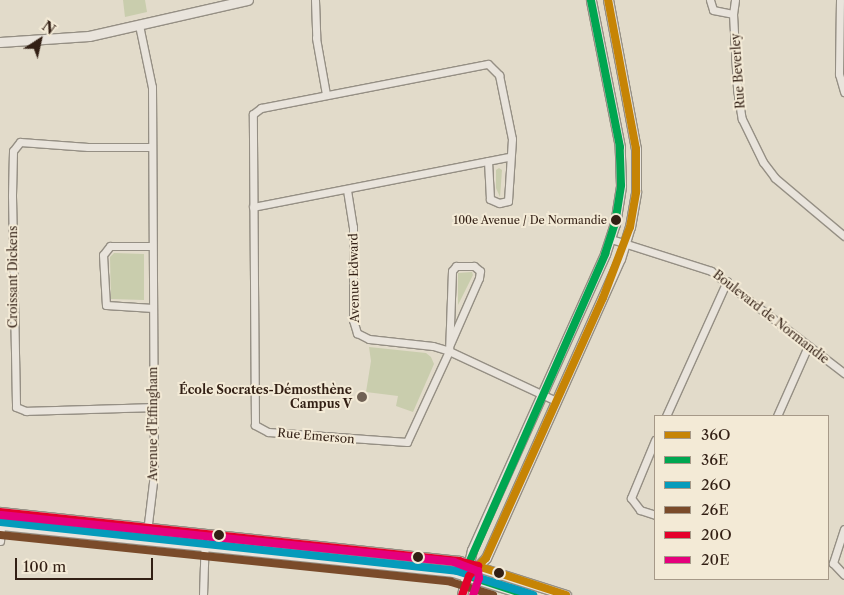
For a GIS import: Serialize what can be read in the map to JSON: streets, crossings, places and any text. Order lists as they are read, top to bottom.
{
  "streets": {
    "street": [
      "Rue Beverley",
      "Croissant Dickens",
      "Avenue Edward",
      "Boulevard de Normandie",
      "Avenue d'Effingham",
      "Rue Emerson"
    ]
  },
  "crossings": [
    ["Croissant Dickens", "Avenue d'Effingham"],
    ["Avenue Edward", "Rue Emerson"]
  ],
  "places": ["100e Avenue / De Normandie", "École Socrates-Démosthène Campus V"],
  "lines": [
    "transit line 36O",
    "transit line 36E",
    "transit line 20O",
    "transit line 20E",
    "transit line 26O",
    "transit line 26E"
  ],
  "legend": [
    "36O",
    "36E",
    "26O",
    "26E",
    "20O",
    "20E"
  ],
  "scale_bar": "100 m",
  "north": "top right"
}
